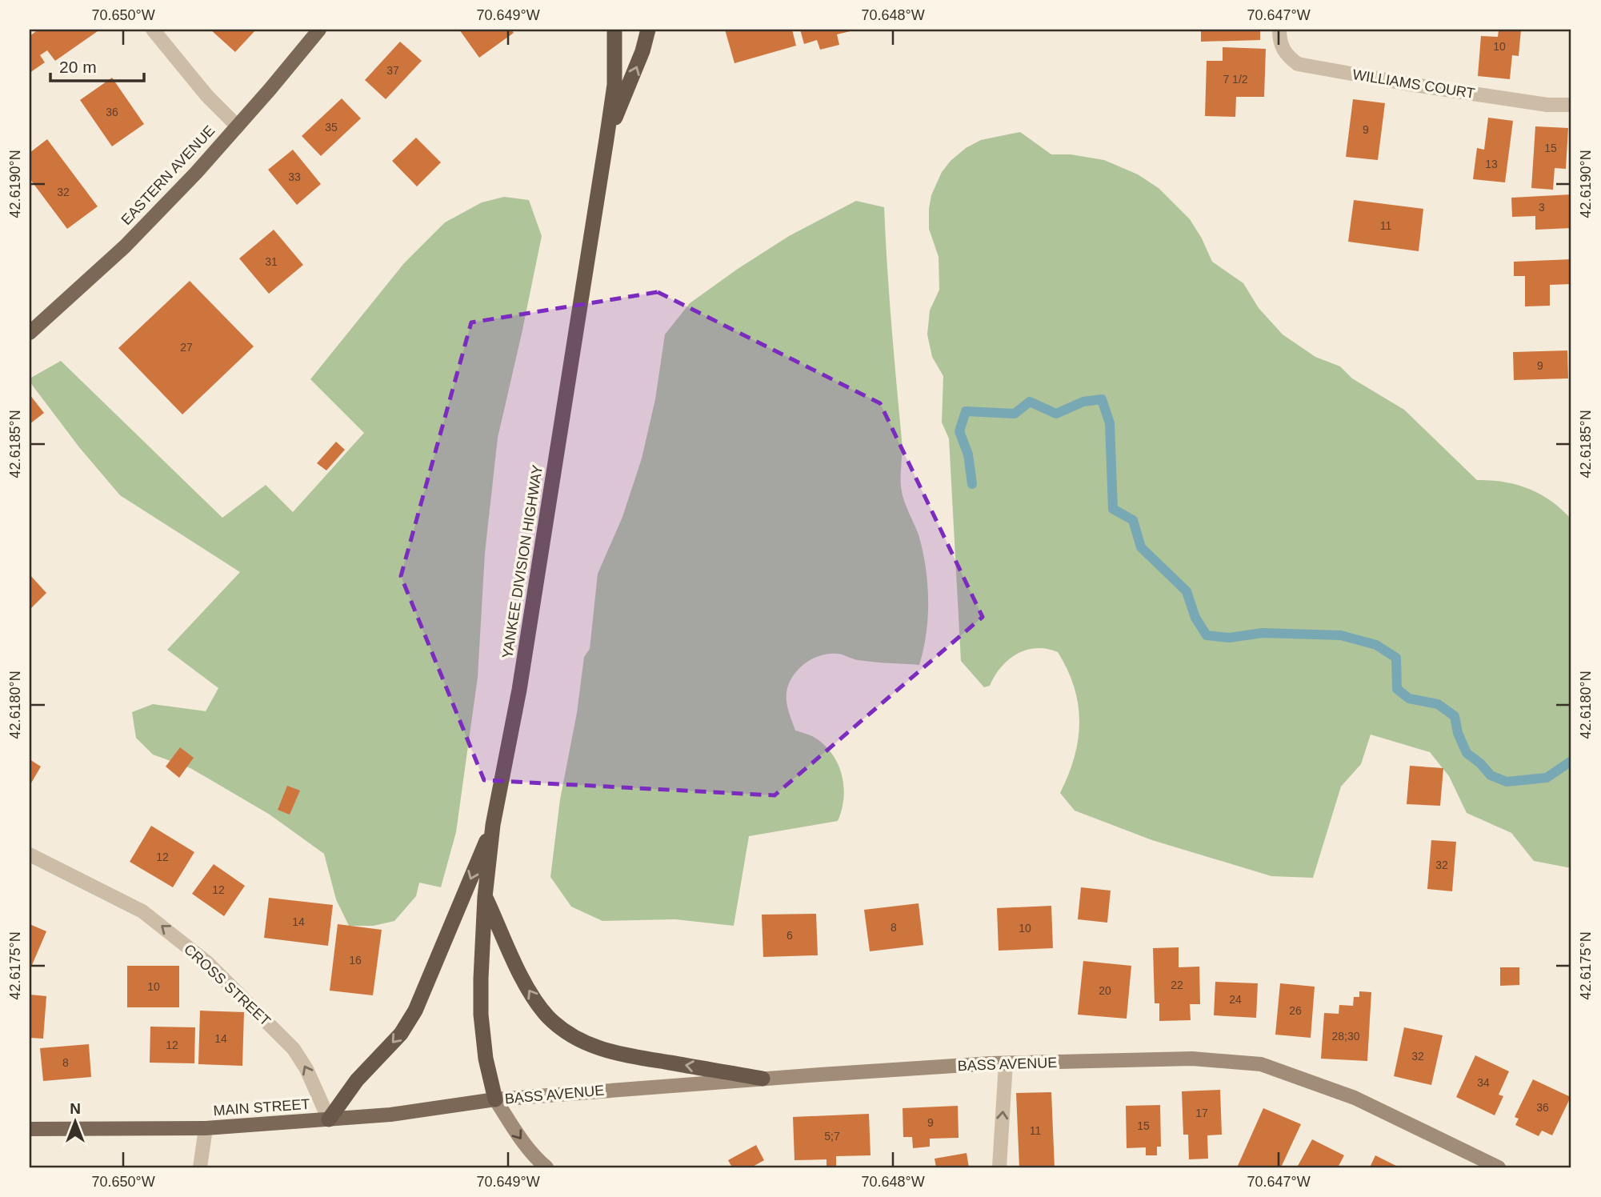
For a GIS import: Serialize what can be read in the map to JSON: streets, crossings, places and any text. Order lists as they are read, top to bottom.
{
  "streets": {
    "highway": ["YANKEE DIVISION HIGHWAY"],
    "main road": ["EASTERN AVENUE", "BASS AVENUE", "MAIN STREET"],
    "street": ["WILLIAMS COURT", "CROSS STREET"]
  },
  "crossings": [
    ["YANKEE DIVISION HIGHWAY", "BASS AVENUE"],
    ["YANKEE DIVISION HIGHWAY", "MAIN STREET"],
    ["CROSS STREET", "MAIN STREET"],
    ["BASS AVENUE", "MAIN STREET"]
  ],
  "one_way": ["CROSS STREET"],
  "house_numbers": [
    "10",
    "37",
    "7 1/2",
    "36",
    "35",
    "9",
    "15",
    "13",
    "33",
    "32",
    "3",
    "11",
    "31",
    "27",
    "9",
    "12",
    "32",
    "12",
    "14",
    "8",
    "10",
    "6",
    "16",
    "22",
    "10",
    "20",
    "24",
    "26",
    "28;30",
    "14",
    "12",
    "32",
    "8",
    "34",
    "36",
    "17",
    "9",
    "15",
    "11",
    "5;7"
  ],
  "scale_bar": "20 m",
  "north": "top",
  "coordinates": [
    "70.650°W",
    "70.649°W",
    "70.648°W",
    "70.647°W",
    "42.6190°N",
    "42.6185°N",
    "42.6180°N",
    "42.6175°N"
  ]
}
